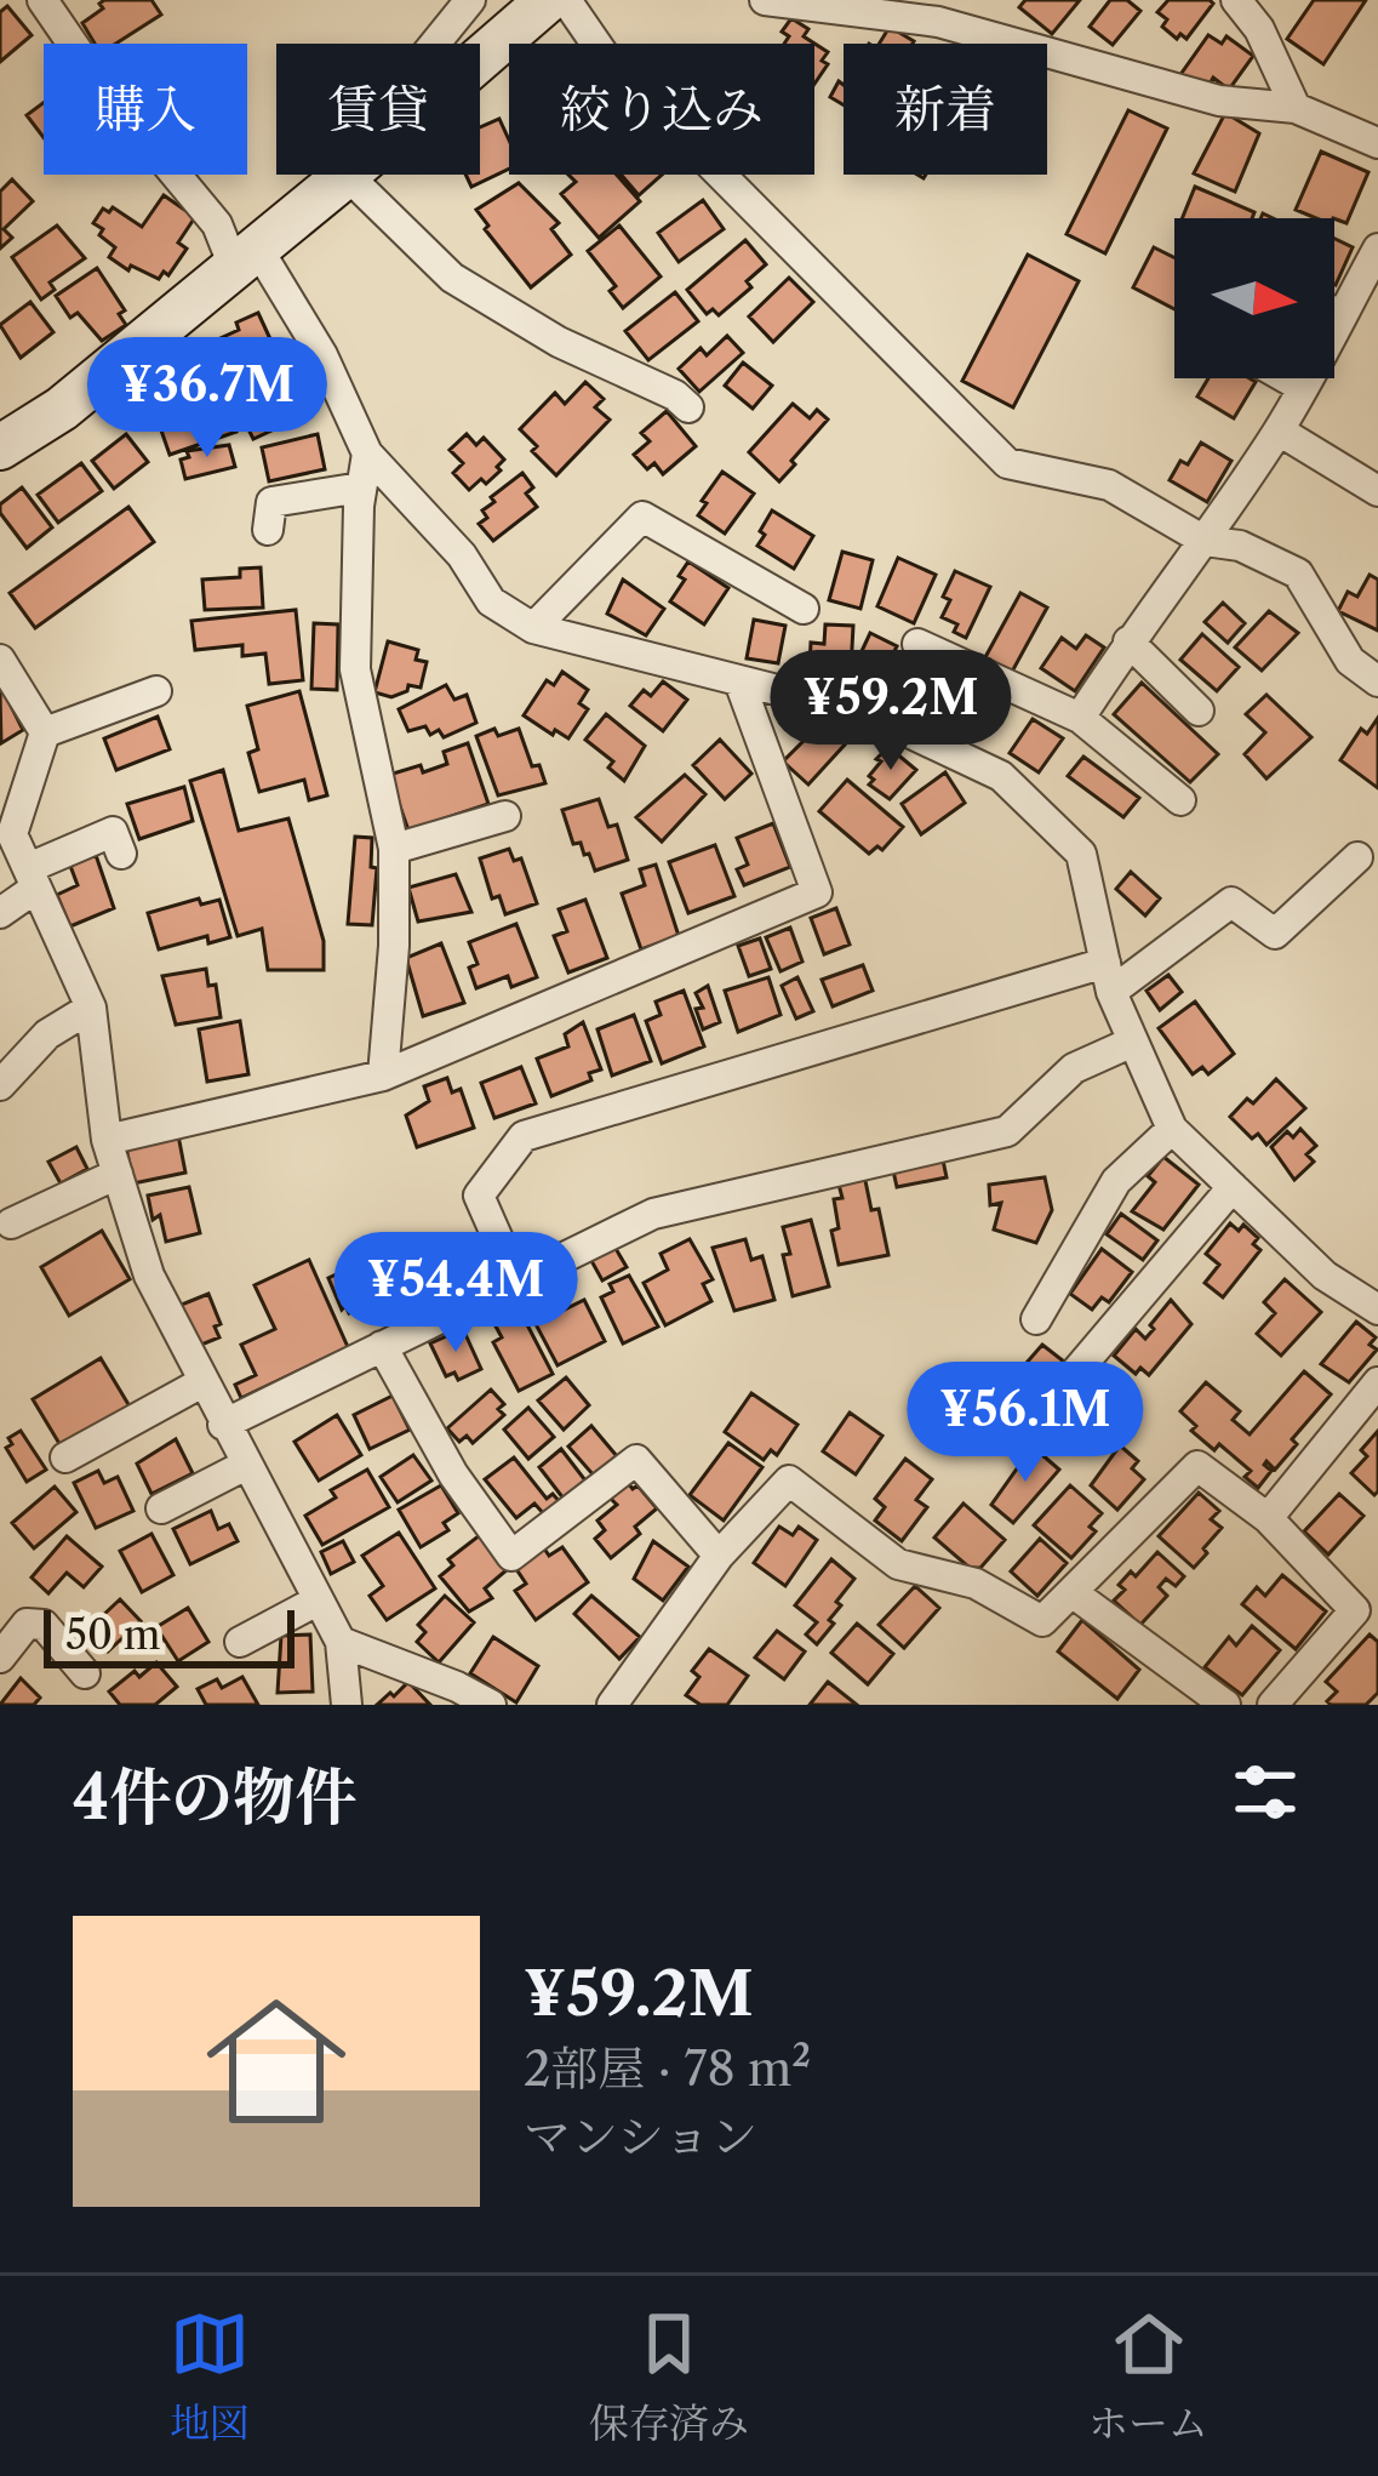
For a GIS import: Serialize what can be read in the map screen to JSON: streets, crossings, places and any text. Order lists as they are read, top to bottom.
{
  "scale_bar": "50 m",
  "north": "right",
  "page": {
    "chip": [
      "購入",
      "賃貸",
      "絞り込み",
      "新着"
    ],
    "price": [
      "¥36.7M",
      "¥59.2M",
      "¥54.4M",
      "¥56.1M"
    ],
    "scale": "50 m",
    "heading": "4件の物件",
    "list": [
      {
        "name": "¥59.2M",
        "note": "2部屋 · 78 m² · マンション"
      }
    ],
    "tabs": ["地図", "保存済み", "ホーム"]
  }
}
